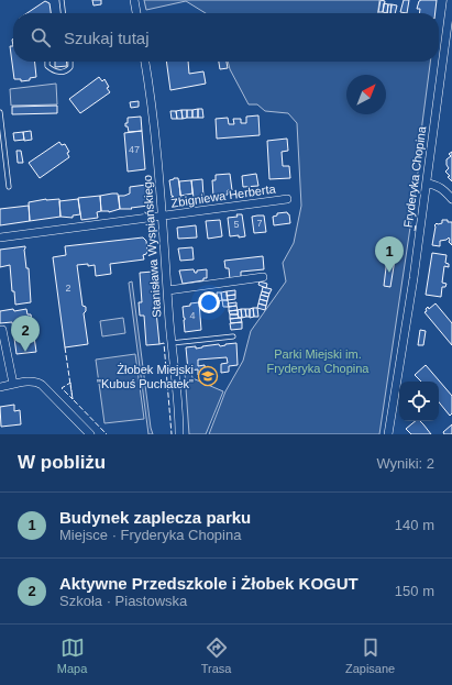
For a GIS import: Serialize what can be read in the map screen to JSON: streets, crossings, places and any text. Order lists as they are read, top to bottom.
{
  "streets": {
    "street": ["Fryderyka Chopina", "Zbigniewa Herberta", "Stanisława Wyspiańskiego"]
  },
  "crossings": [
    ["Zbigniewa Herberta", "Stanisława Wyspiańskiego"]
  ],
  "parks": ["Parki Miejski im. Fryderyka Chopina"],
  "places": {
    "school or university": ["Żłobek Miejski \"Kubuś Puchatek\""]
  },
  "house_numbers": [
    "47",
    "7",
    "5",
    "2",
    "4"
  ],
  "north": "top right",
  "page": {
    "search": "Szukaj tutaj",
    "pins": ["1", "2"],
    "heading": ["W pobliżu", "Wyniki: 2"],
    "list": [
      {
        "mark": "1",
        "name": "Budynek zaplecza parku",
        "note": "Miejsce · Fryderyka Chopina",
        "value": "140 m"
      },
      {
        "mark": "2",
        "name": "Aktywne Przedszkole i Żłobek KOGUT",
        "note": "Szkoła · Piastowska",
        "value": "150 m"
      }
    ],
    "nav": ["Mapa", "Trasa", "Zapisane"]
  }
}
